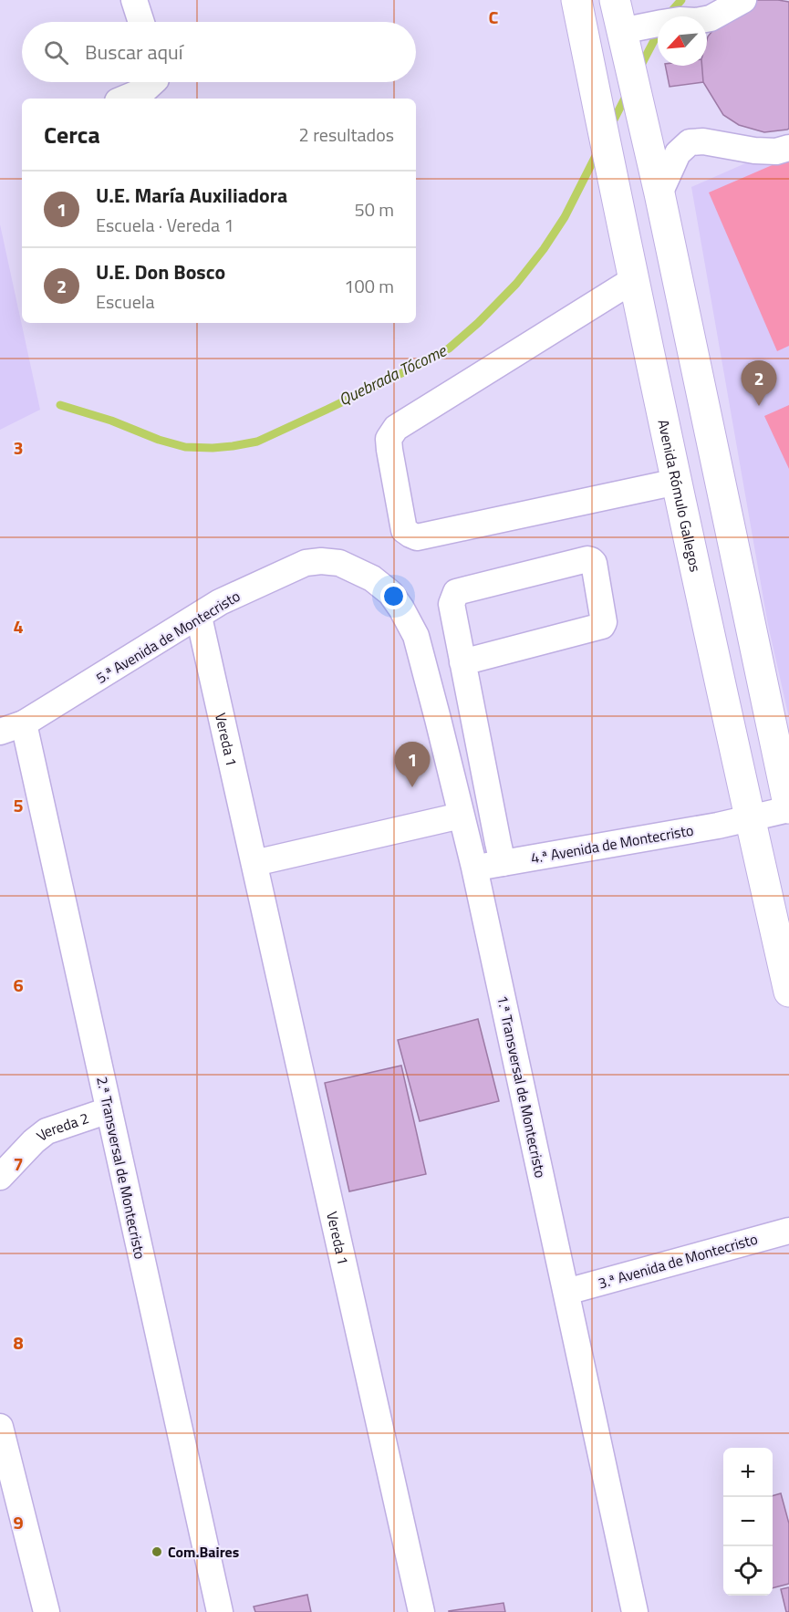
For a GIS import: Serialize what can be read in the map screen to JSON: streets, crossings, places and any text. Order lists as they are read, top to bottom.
{
  "streets": {
    "main road": ["Avenida Rómulo Gallegos"],
    "street": [
      "5.ª Avenida de Montecristo",
      "Vereda 1",
      "4.ª Avenida de Montecristo",
      "1.ª Transversal de Montecristo",
      "Vereda 2",
      "2.ª Transversal de Montecristo",
      "3.ª Avenida de Montecristo"
    ]
  },
  "crossings": [
    ["Avenida Rómulo Gallegos", "4.ª Avenida de Montecristo"],
    ["5.ª Avenida de Montecristo", "Vereda 1"],
    ["5.ª Avenida de Montecristo", "1.ª Transversal de Montecristo"],
    ["5.ª Avenida de Montecristo", "2.ª Transversal de Montecristo"],
    ["4.ª Avenida de Montecristo", "1.ª Transversal de Montecristo"],
    ["1.ª Transversal de Montecristo", "3.ª Avenida de Montecristo"],
    ["Vereda 2", "2.ª Transversal de Montecristo"]
  ],
  "water": ["Quebrada Tócome"],
  "places": ["Com.Baires"],
  "north": "bottom left",
  "page": {
    "search": "Buscar aquí",
    "heading": ["Cerca", "2 resultados"],
    "list": [
      {
        "mark": "1",
        "name": "U.E. María Auxiliadora",
        "note": "Escuela · Vereda 1",
        "value": "50 m"
      },
      {
        "mark": "2",
        "name": "U.E. Don Bosco",
        "note": "Escuela",
        "value": "100 m"
      }
    ],
    "pins": ["2", "1"],
    "map_buttons": ["+", "−"]
  },
  "grid": {
    "columns": ["C"],
    "rows": [
      "3",
      "4",
      "5",
      "6",
      "7",
      "8",
      "9"
    ]
  }
}
